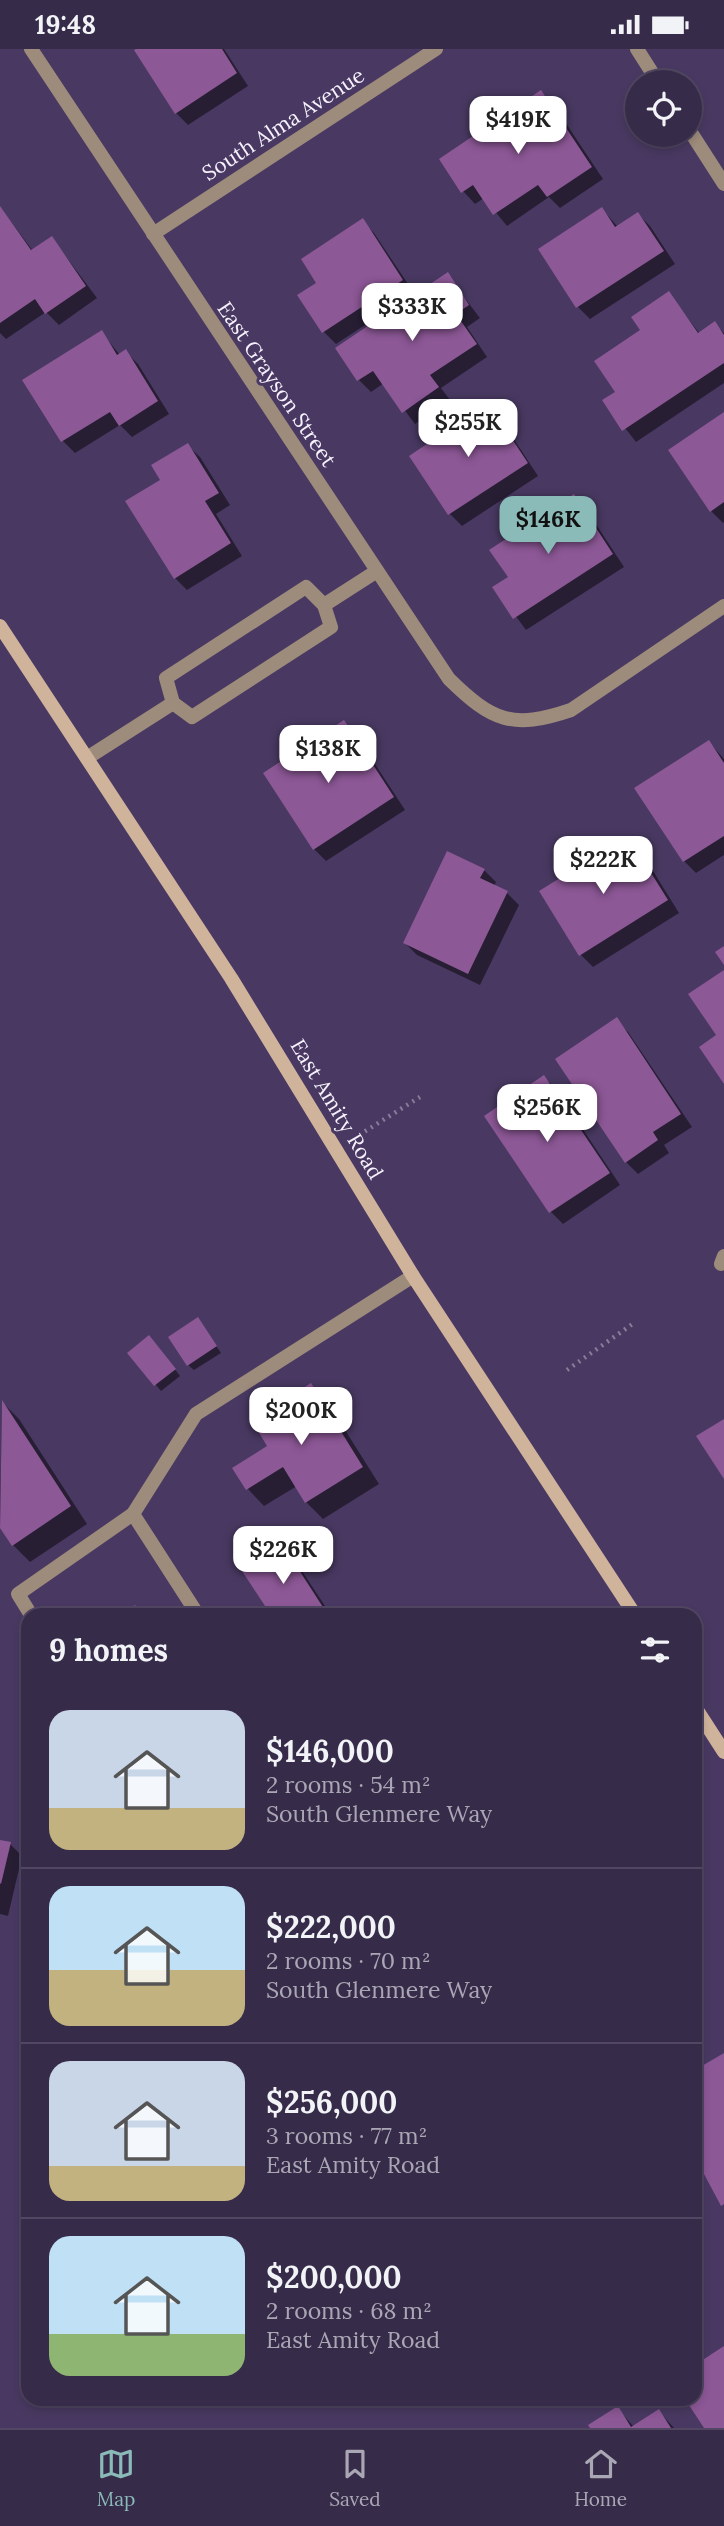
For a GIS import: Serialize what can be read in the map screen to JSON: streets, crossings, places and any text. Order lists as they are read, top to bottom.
{
  "streets": {
    "main road": ["East Amity Road"],
    "street": ["South Alma Avenue", "East Grayson Street"]
  },
  "crossings": [
    ["South Alma Avenue", "East Grayson Street"]
  ],
  "page": {
    "status": "19:48",
    "price": [
      "$419K",
      "$333K",
      "$255K",
      "$146K",
      "$138K",
      "$222K",
      "$256K",
      "$200K",
      "$226K"
    ],
    "heading": "9 homes",
    "list": [
      {
        "name": "$146,000",
        "note": "2 rooms · 54 m² · South Glenmere Way"
      },
      {
        "name": "$222,000",
        "note": "2 rooms · 70 m² · South Glenmere Way"
      },
      {
        "name": "$256,000",
        "note": "3 rooms · 77 m² · East Amity Road"
      },
      {
        "name": "$200,000",
        "note": "2 rooms · 68 m² · East Amity Road"
      }
    ],
    "tabs": ["Map", "Saved", "Home"]
  }
}
